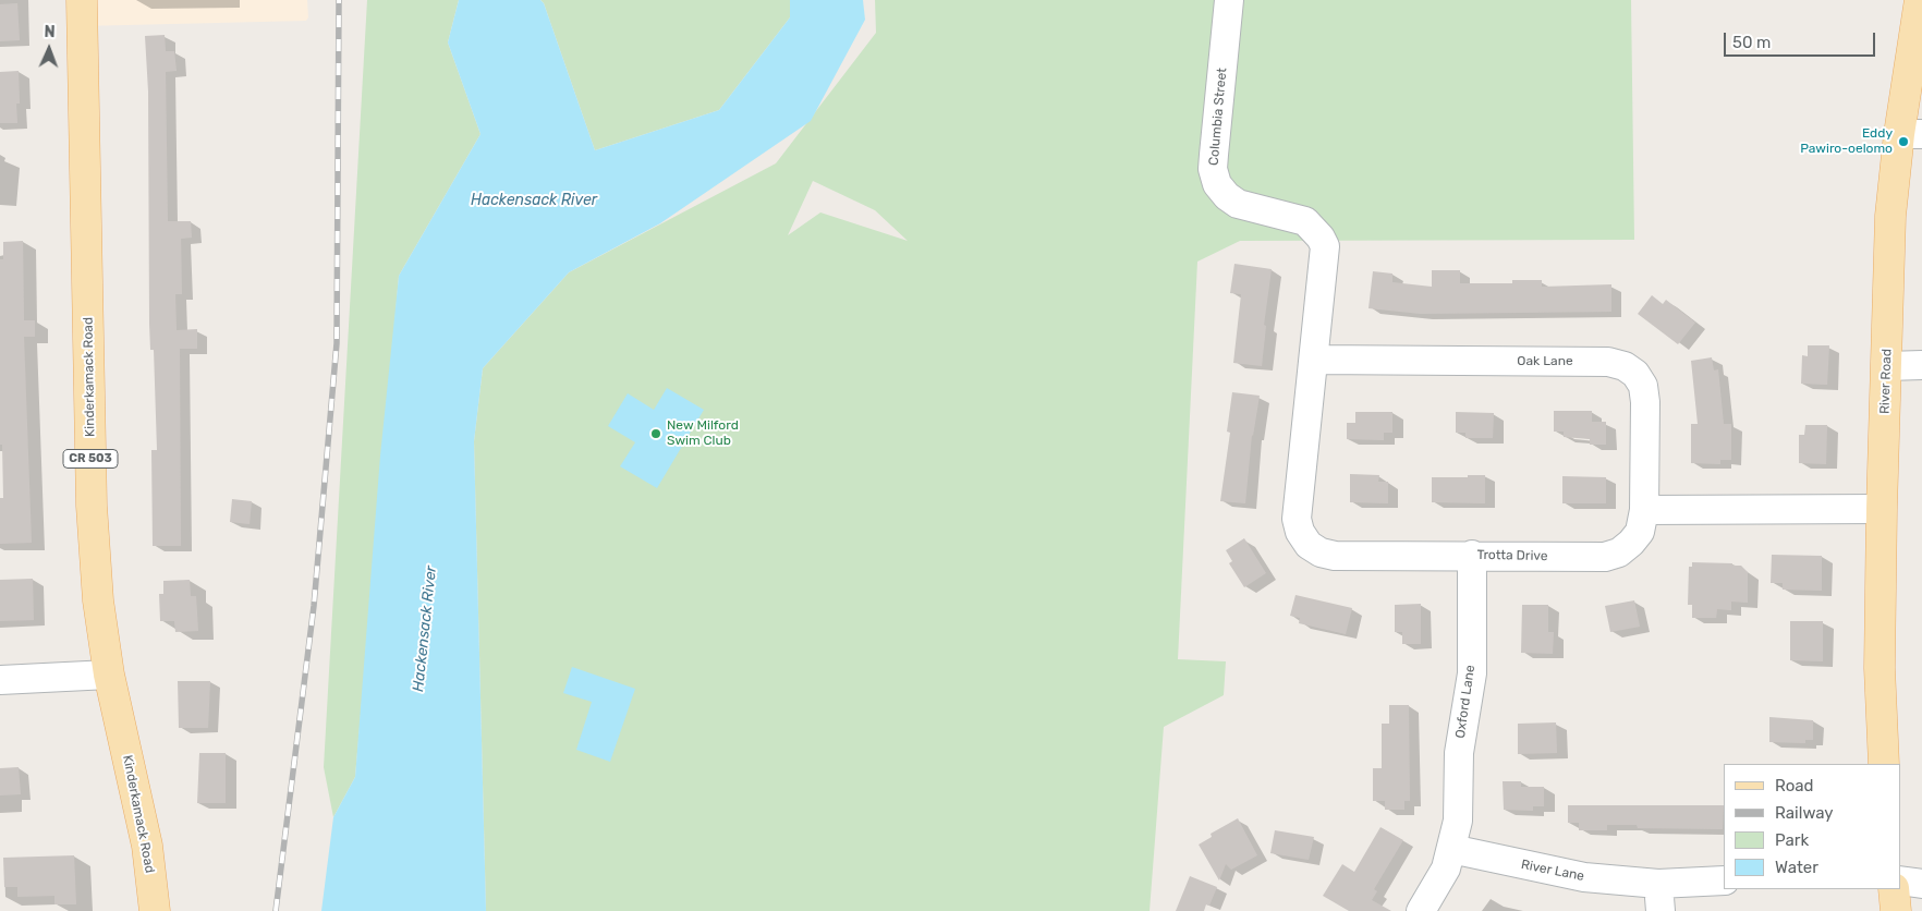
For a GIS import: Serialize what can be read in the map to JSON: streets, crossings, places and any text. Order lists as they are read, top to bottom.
{
  "streets": {
    "main road": ["Kinderkamack Road", "River Road", "CR 503"],
    "street": [
      "Columbia Street",
      "Oak Lane",
      "Trotta Drive",
      "Oxford Lane",
      "River Lane"
    ]
  },
  "crossings": [
    ["Columbia Street", "Oak Lane"],
    ["Columbia Street", "Trotta Drive"],
    ["Oak Lane", "Trotta Drive"],
    ["Trotta Drive", "Oxford Lane"],
    ["Oxford Lane", "River Lane"]
  ],
  "water": ["Hackensack River"],
  "places": ["Eddy Pawiro-oelomo", "New Milford Swim Club"],
  "legend": [
    "Road",
    "Railway",
    "Park",
    "Water"
  ],
  "scale_bar": "50 m",
  "north": "top"
}
